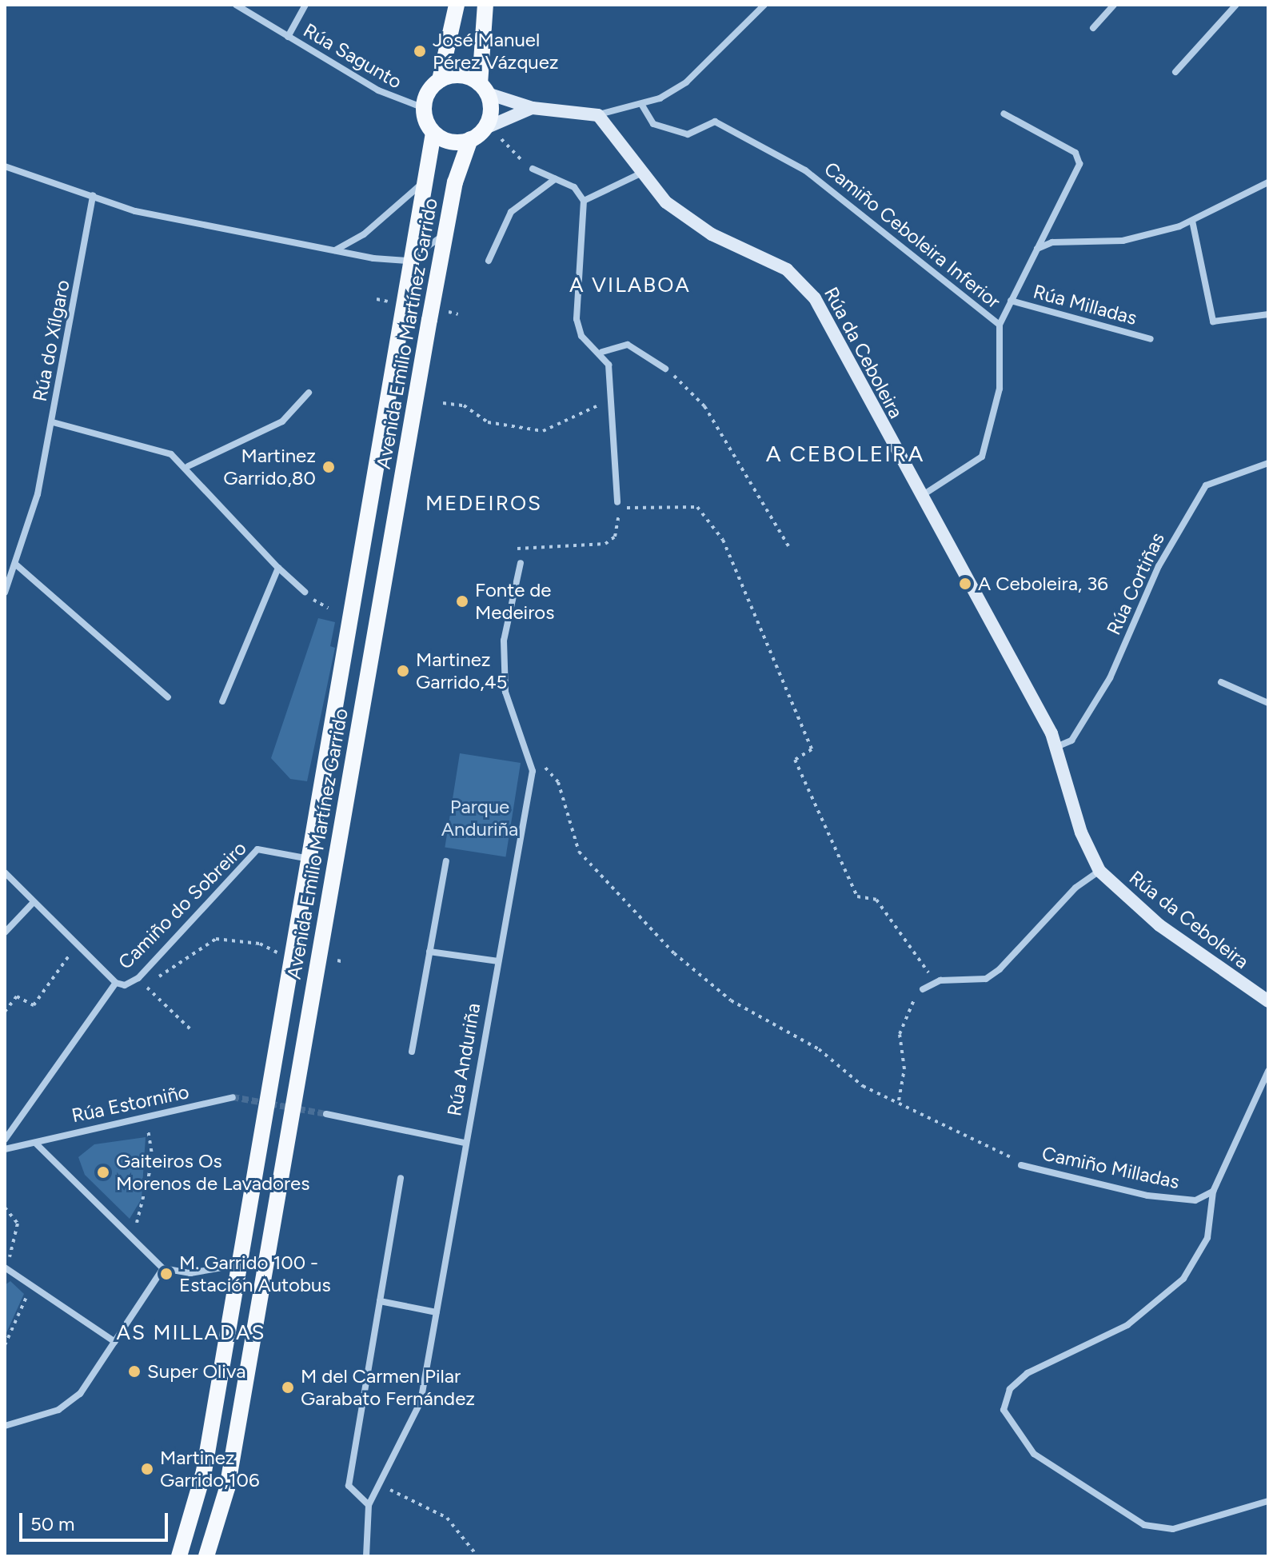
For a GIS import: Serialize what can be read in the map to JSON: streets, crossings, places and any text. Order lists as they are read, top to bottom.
{
  "streets": {
    "main road": ["Avenida Emilio Martínez Garrido"],
    "street": [
      "Rúa Sagunto",
      "Camiño Ceboleira Inferior",
      "Rúa Milladas",
      "Rúa do Xílgaro",
      "Rúa da Ceboleira",
      "Rúa Cortiñas",
      "Camiño do Sobreiro",
      "Rúa Anduriña",
      "Rúa Estorniño",
      "Camiño Milladas"
    ]
  },
  "crossings": [
    ["Rúa Sagunto", "Avenida Emilio Martínez Garrido"],
    ["Camiño Ceboleira Inferior", "Rúa Milladas"],
    ["Rúa Milladas", "Rúa da Ceboleira"],
    ["Avenida Emilio Martínez Garrido", "Camiño do Sobreiro"],
    ["Rúa da Ceboleira", "Rúa Cortiñas"]
  ],
  "districts": [
    "A VILABOA",
    "A CEBOLEIRA",
    "MEDEIROS",
    "AS MILLADAS"
  ],
  "parks": ["Parque Anduriña"],
  "places": [
    "José Manuel Pérez Vázquez",
    "Martinez Garrido,80",
    "A Ceboleira, 36",
    "Fonte de Medeiros",
    "Martinez Garrido,45",
    "Gaiteiros Os Morenos de Lavadores",
    "M. Garrido 100 - Estación Autobus",
    "Super Oliva",
    "M del Carmen Pilar Garabato Fernández",
    "Martinez Garrido,106"
  ],
  "scale_bar": "50 m"
}
